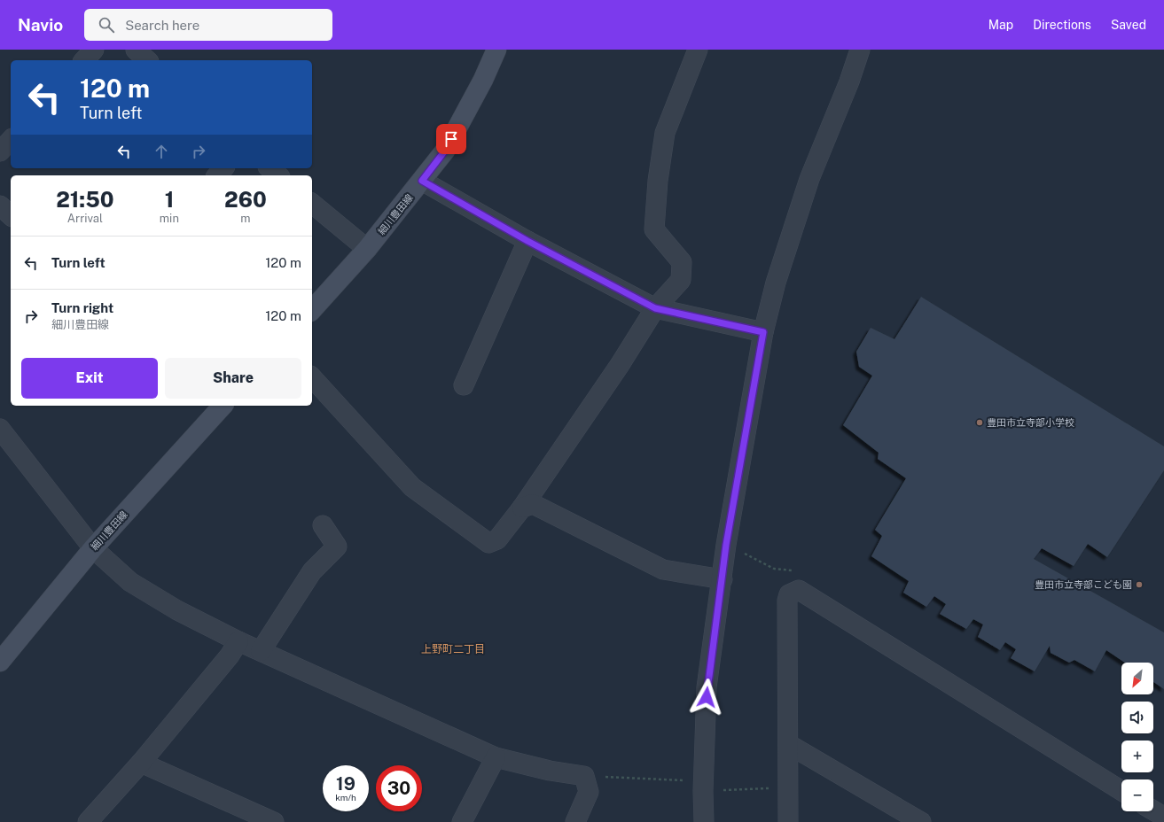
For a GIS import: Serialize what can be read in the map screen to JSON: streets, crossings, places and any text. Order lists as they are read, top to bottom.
{
  "streets": {
    "main road": ["細川豊田線"]
  },
  "districts": ["上野町二丁目"],
  "places": ["豊田市立寺部小学校", "豊田市立寺部こども園"],
  "north": "bottom left",
  "page": {
    "header": "Navio",
    "search": "Search here",
    "nav": ["Map", "Directions", "Saved"],
    "turn": ["120 m", "Turn left"],
    "eta": [
      "21:50",
      "Arrival",
      "1",
      "min",
      "260",
      "m"
    ],
    "list": [
      {
        "name": "Turn left",
        "value": "120 m"
      },
      {
        "name": "Turn right",
        "note": "細川豊田線",
        "value": "120 m"
      }
    ],
    "buttons": ["Exit", "Share"],
    "map_buttons": ["+", "−"],
    "speed": "19 km/h",
    "limit": "30"
  }
}
